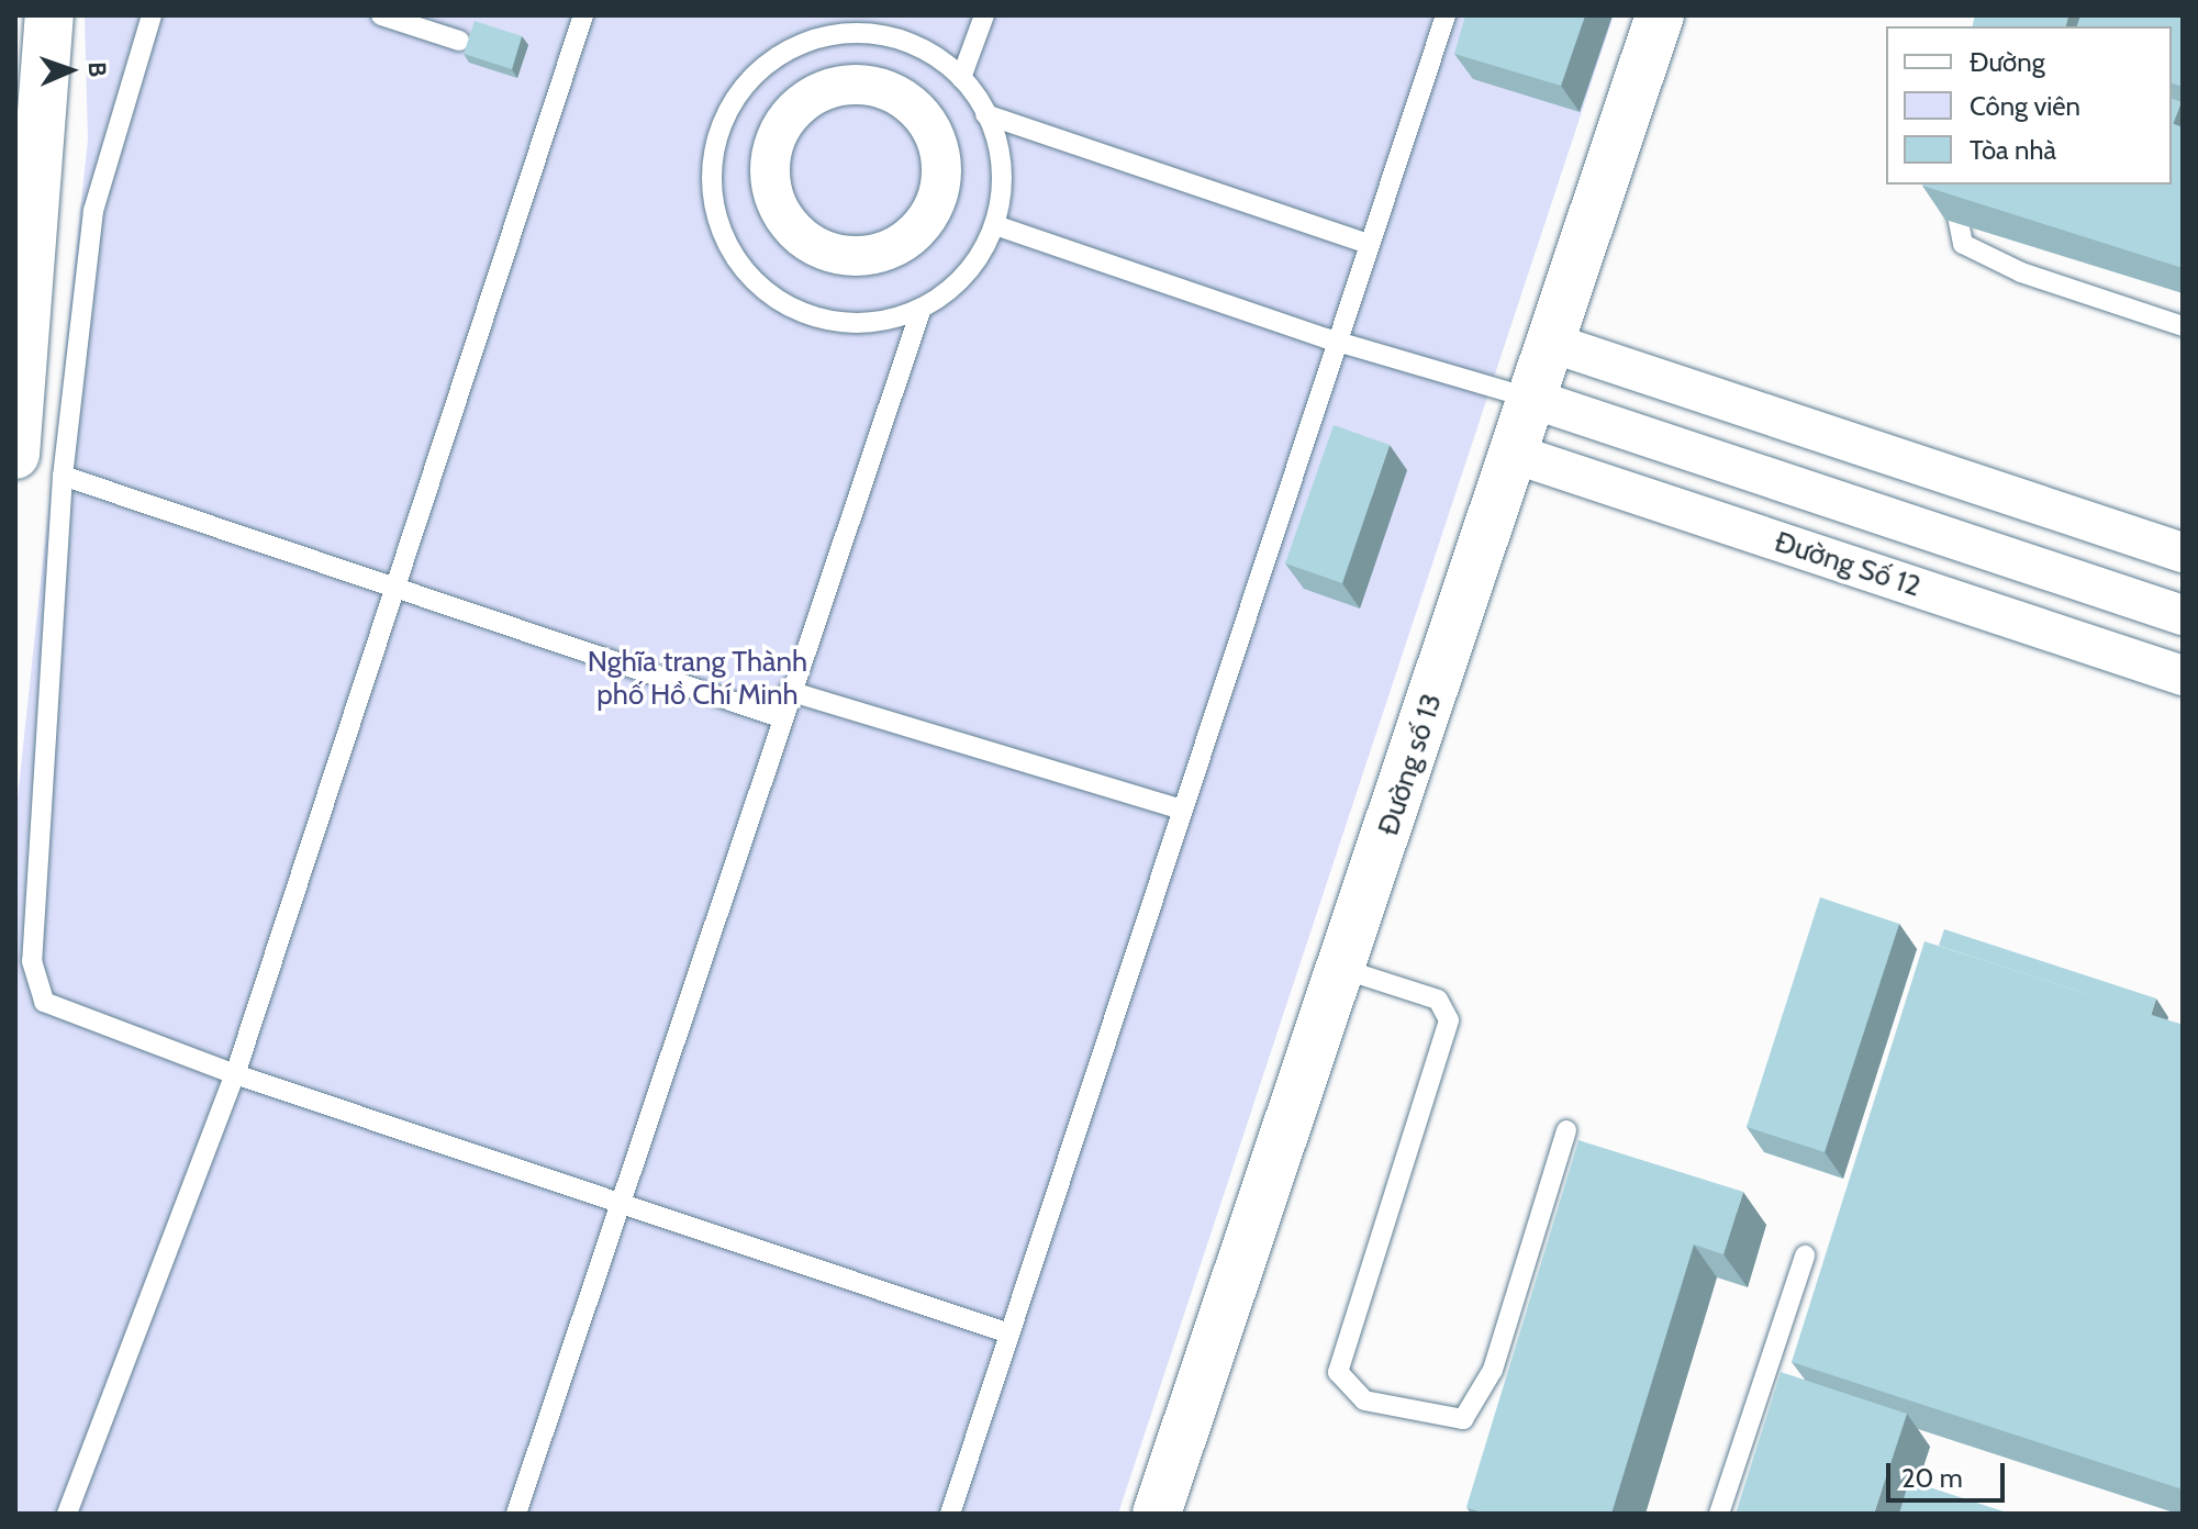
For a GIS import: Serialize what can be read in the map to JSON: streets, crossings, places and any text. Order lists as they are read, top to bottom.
{
  "streets": {
    "street": ["Đường Số 12", "Đường số 13"]
  },
  "crossings": [
    ["Đường Số 12", "Đường số 13"]
  ],
  "parks": ["Nghĩa trang Thành phố Hồ Chí Minh"],
  "legend": ["Đường", "Công viên", "Tòa nhà"],
  "scale_bar": "20 m",
  "north": "right"
}
